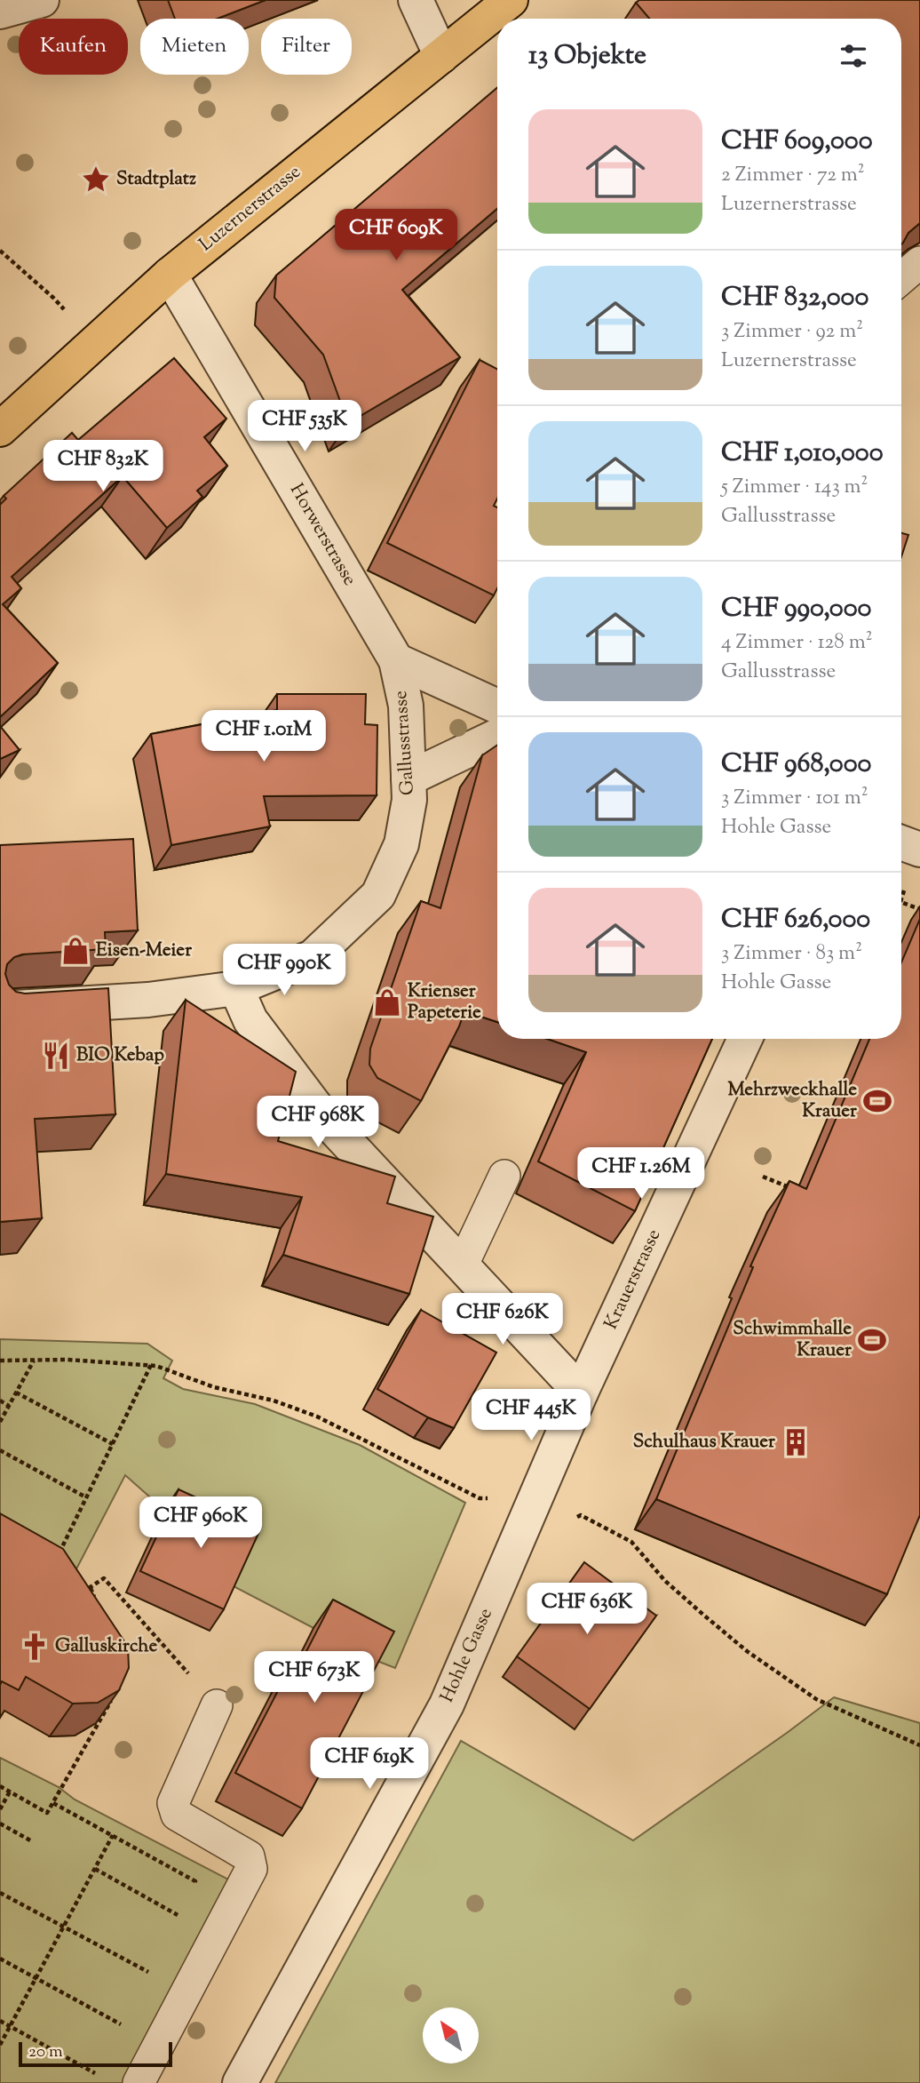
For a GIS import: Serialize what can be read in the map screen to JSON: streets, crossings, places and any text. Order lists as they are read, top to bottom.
{
  "streets": {
    "main road": ["Luzernerstrasse"],
    "street": [
      "Horwerstrasse",
      "Gallusstrasse",
      "Krauerstrasse",
      "Hohle Gasse"
    ]
  },
  "crossings": [
    ["Luzernerstrasse", "Horwerstrasse"],
    ["Horwerstrasse", "Gallusstrasse"],
    ["Krauerstrasse", "Hohle Gasse"]
  ],
  "places": {
    "place": ["Stadtplatz"],
    "shop": ["Eisen-Meier", "Krienser Papeterie"],
    "restaurant": ["BIO Kebap"],
    "sports": ["Mehrzweckhalle Krauer", "Schwimmhalle Krauer"],
    "building": ["Schulhaus Krauer"],
    "church": ["Galluskirche"]
  },
  "scale_bar": "20 m",
  "north": "top left",
  "page": {
    "chip": ["Kaufen", "Mieten", "Filter"],
    "heading": "13 Objekte",
    "list": [
      {
        "name": "CHF 609,000",
        "note": "2 Zimmer · 72 m² · Luzernerstrasse"
      },
      {
        "name": "CHF 832,000",
        "note": "3 Zimmer · 92 m² · Luzernerstrasse"
      },
      {
        "name": "CHF 1,010,000",
        "note": "5 Zimmer · 143 m² · Gallusstrasse"
      },
      {
        "name": "CHF 990,000",
        "note": "4 Zimmer · 128 m² · Gallusstrasse"
      },
      {
        "name": "CHF 968,000",
        "note": "3 Zimmer · 101 m² · Hohle Gasse"
      },
      {
        "name": "CHF 626,000",
        "note": "3 Zimmer · 83 m² · Hohle Gasse"
      }
    ],
    "price": [
      "CHF 609K",
      "CHF 535K",
      "CHF 832K",
      "CHF 1.01M",
      "CHF 990K",
      "CHF 968K",
      "CHF 1.26M",
      "CHF 626K",
      "CHF 445K",
      "CHF 960K",
      "CHF 636K",
      "CHF 673K",
      "CHF 619K"
    ],
    "scale": "20 m"
  }
}
